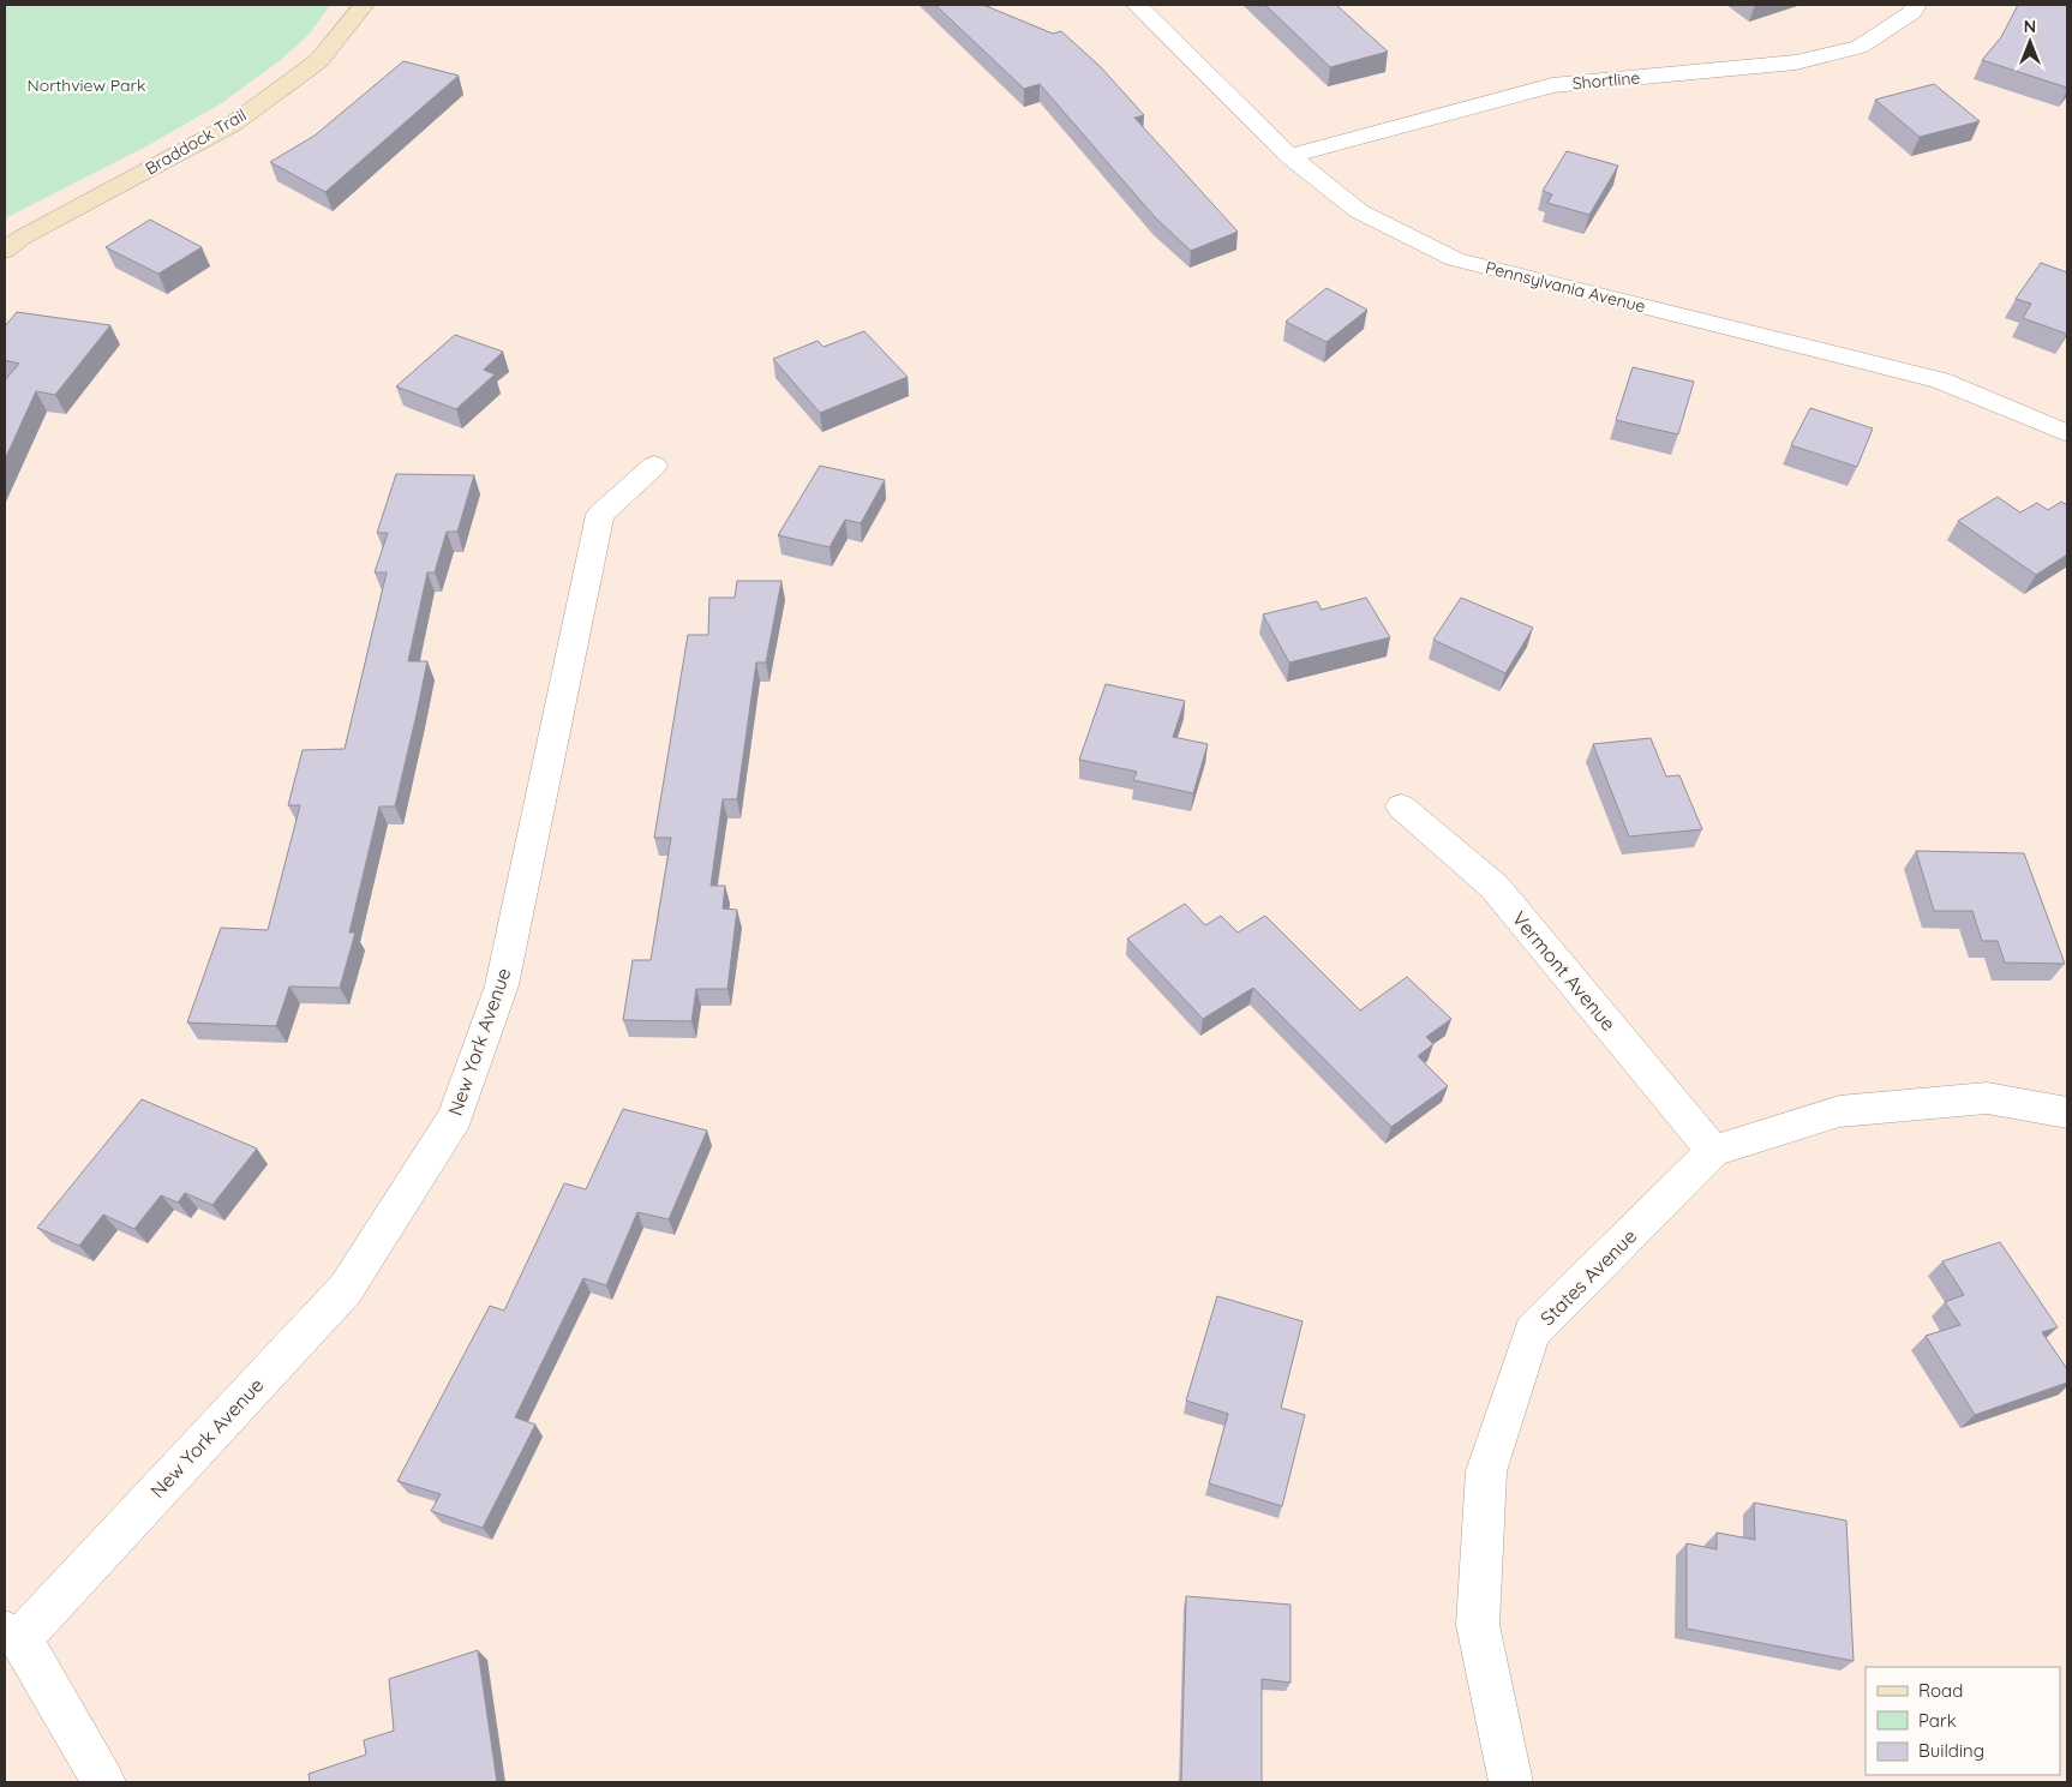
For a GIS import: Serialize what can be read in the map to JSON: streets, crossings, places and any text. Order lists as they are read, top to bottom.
{
  "streets": {
    "street": [
      "Shortline",
      "Braddock Trail",
      "Pennsylvania Avenue",
      "Vermont Avenue",
      "New York Avenue",
      "States Avenue"
    ]
  },
  "crossings": [
    ["Shortline", "Pennsylvania Avenue"],
    ["Vermont Avenue", "States Avenue"]
  ],
  "parks": ["Northview Park"],
  "legend": ["Road", "Park", "Building"],
  "north": "top"
}
